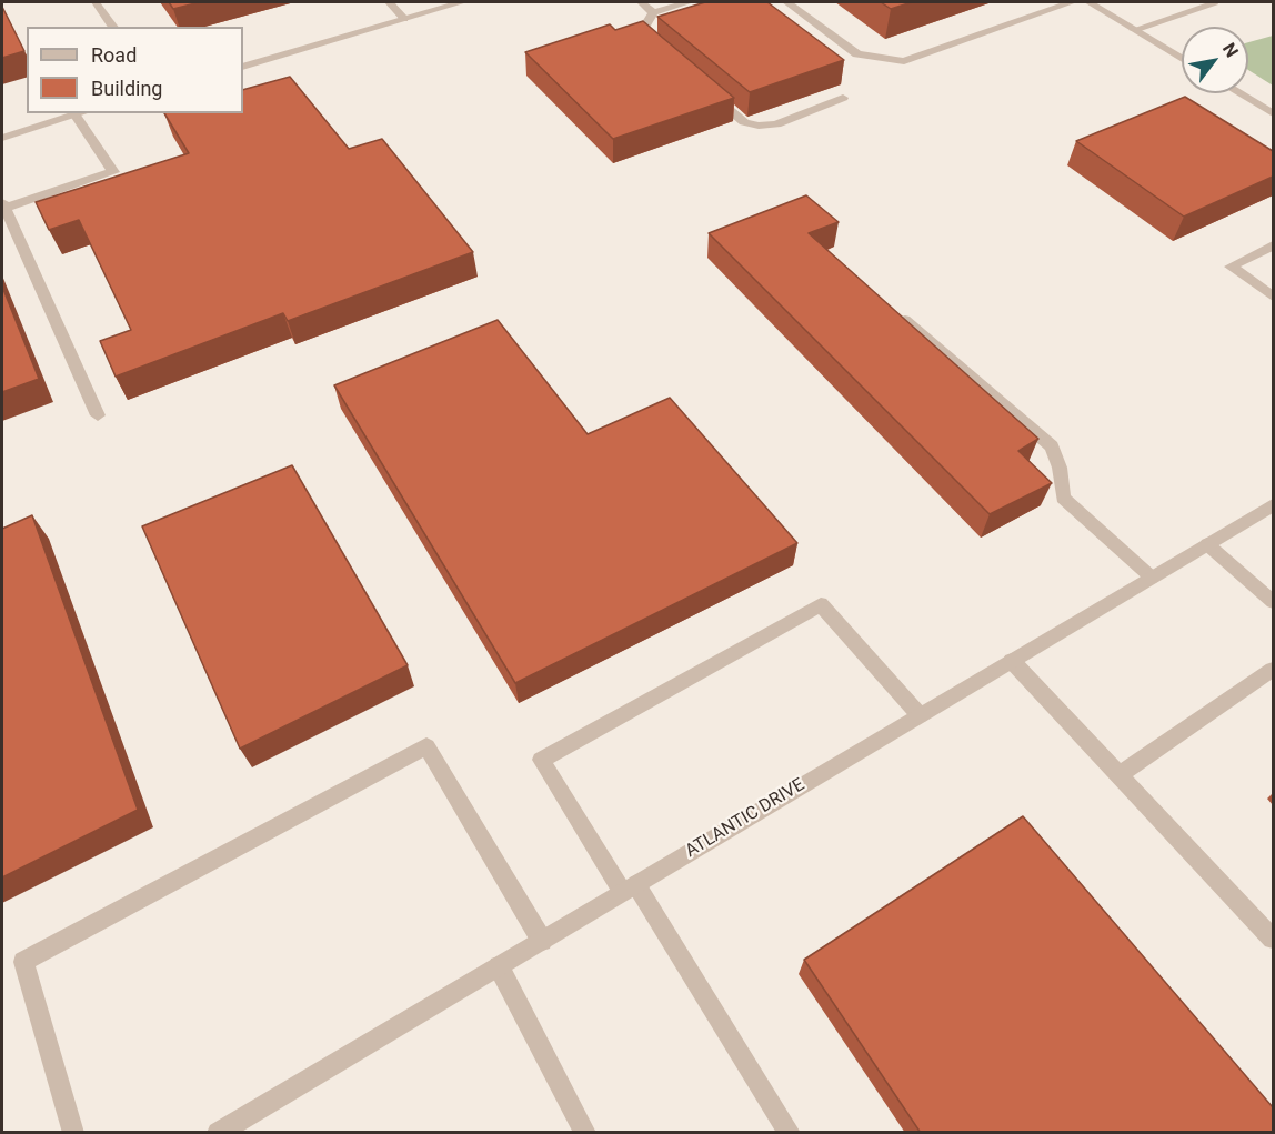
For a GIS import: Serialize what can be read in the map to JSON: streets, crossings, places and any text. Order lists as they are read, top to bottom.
{
  "streets": {
    "street": ["ATLANTIC DRIVE"]
  },
  "legend": ["Road", "Building"],
  "north": "top right"
}
